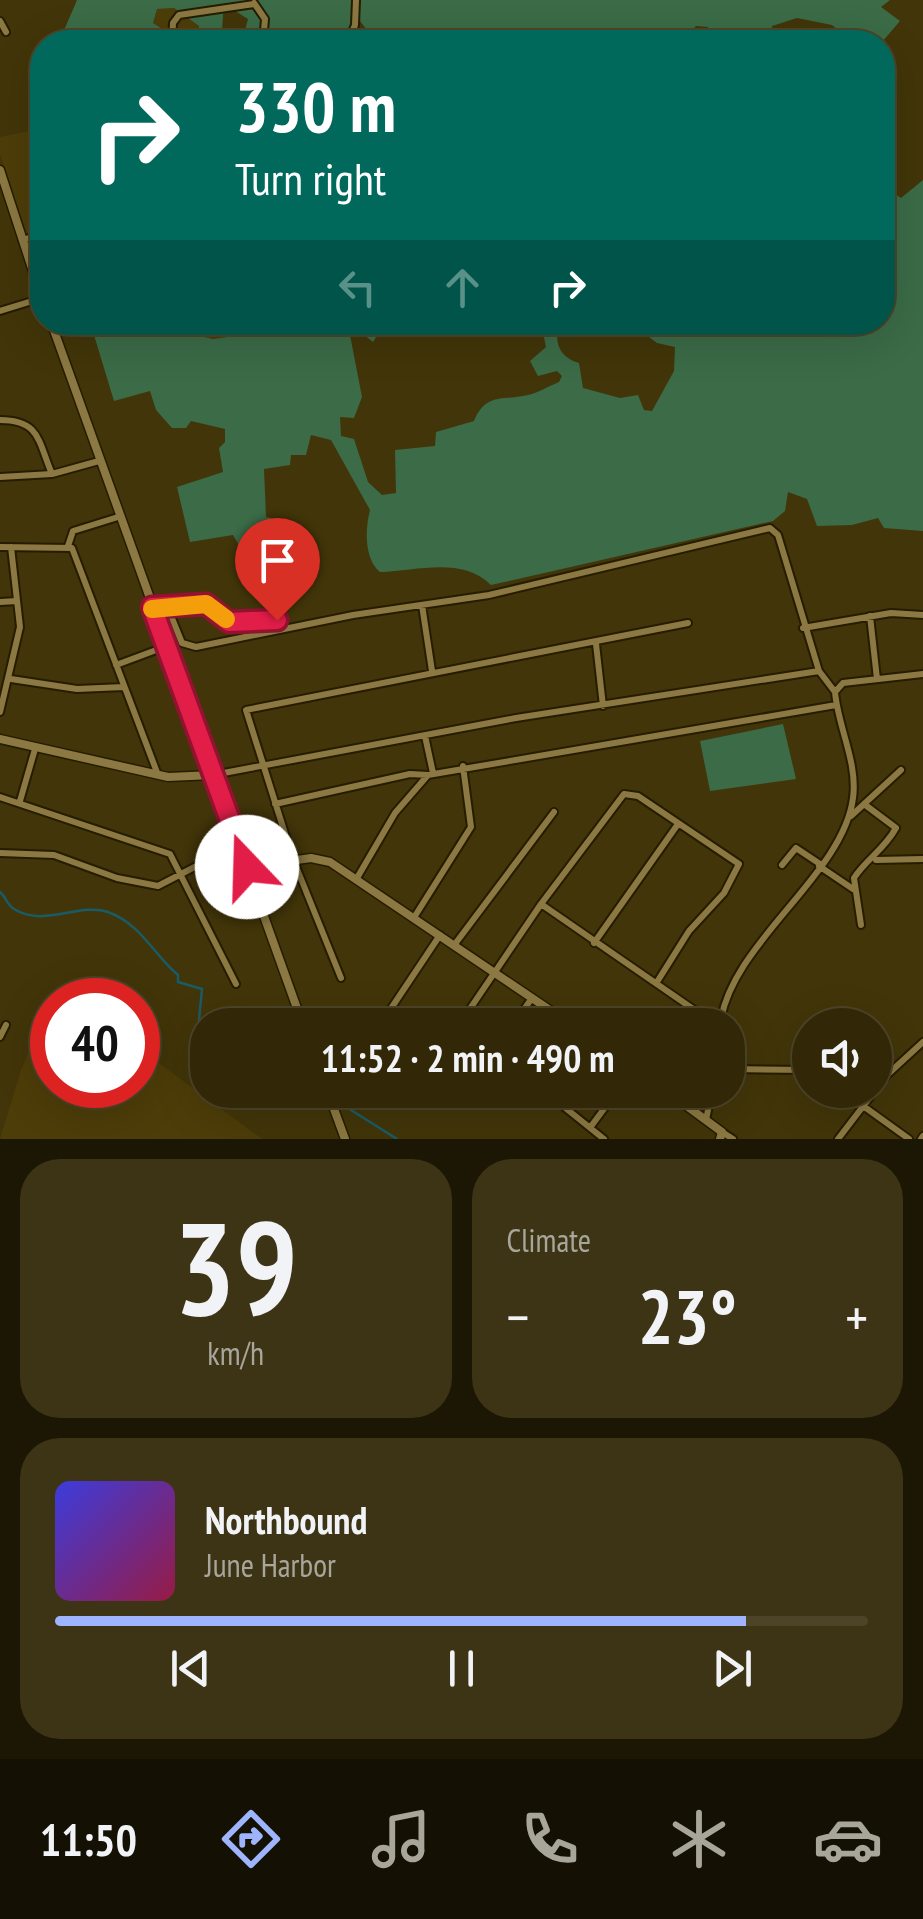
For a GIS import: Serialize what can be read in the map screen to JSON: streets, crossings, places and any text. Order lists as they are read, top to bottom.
{
  "page": {
    "turn": ["330 m", "Turn right"],
    "limit": "40",
    "trip": "11:52 · 2 min · 490 m",
    "tile": [
      ["39", "km/h"],
      "Climate"
    ],
    "heat": ["−", "23°", "+"],
    "song": ["Northbound", "June Harbor"],
    "tabs": "11:50"
  }
}
